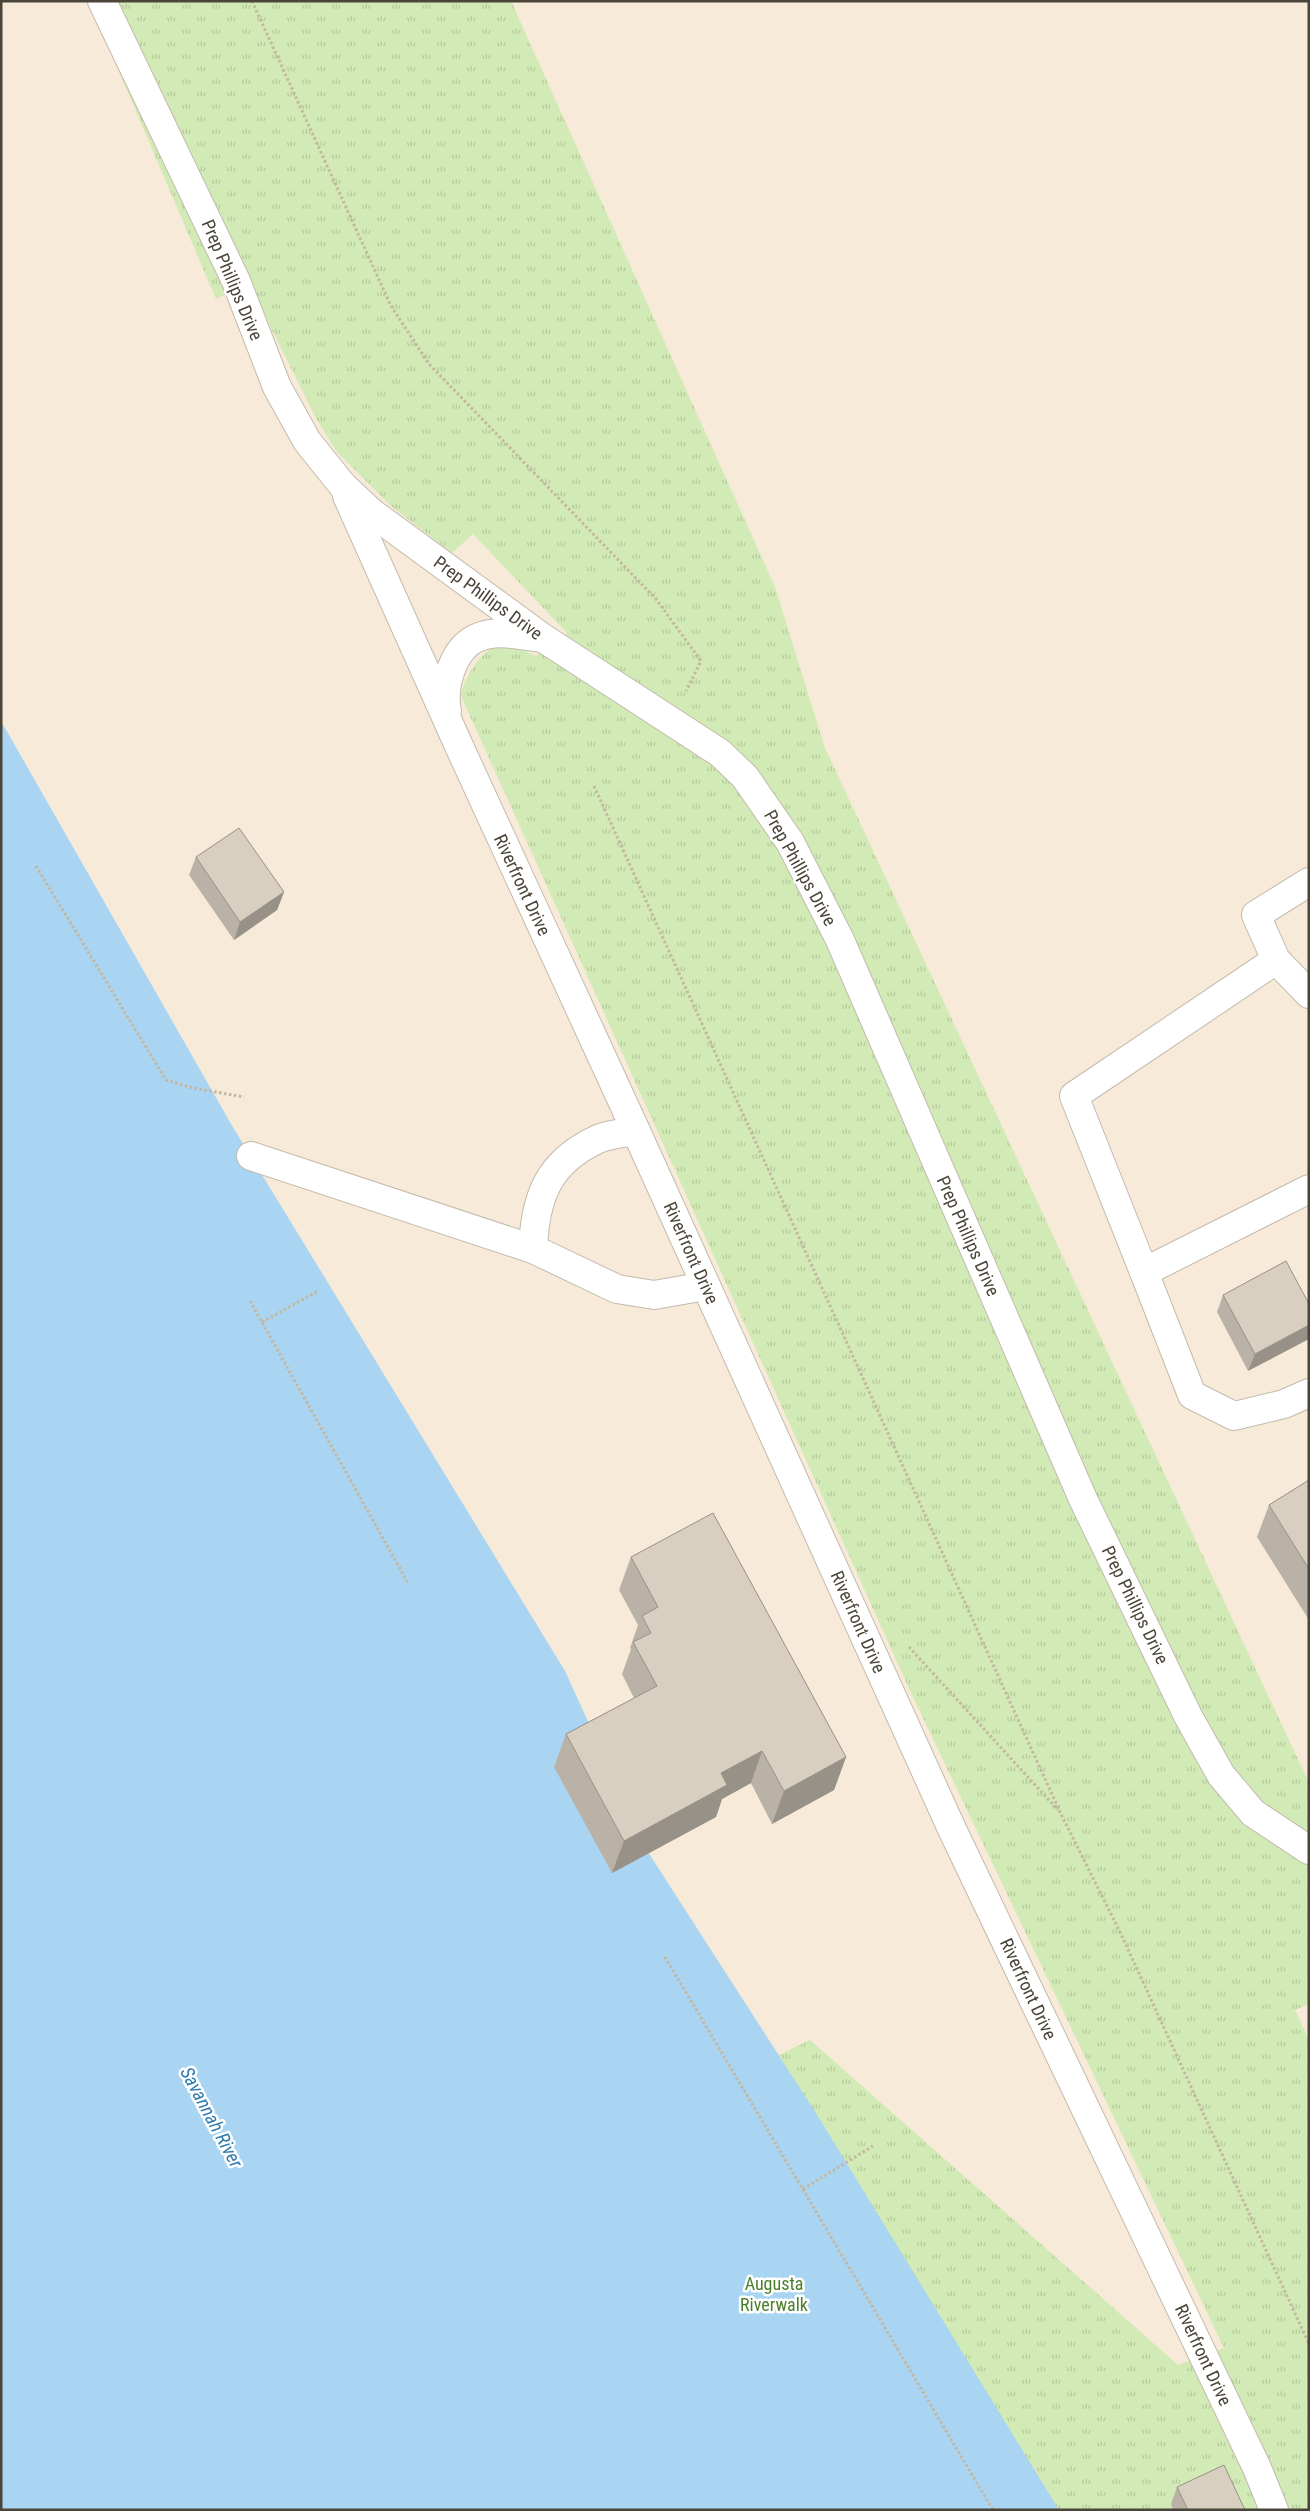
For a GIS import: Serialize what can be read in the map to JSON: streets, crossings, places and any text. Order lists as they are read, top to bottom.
{
  "streets": {
    "street": ["Prep Phillips Drive", "Riverfront Drive"]
  },
  "crossings": [
    ["Prep Phillips Drive", "Riverfront Drive"]
  ],
  "water": ["Savannah River"],
  "parks": ["Augusta Riverwalk"]
}
